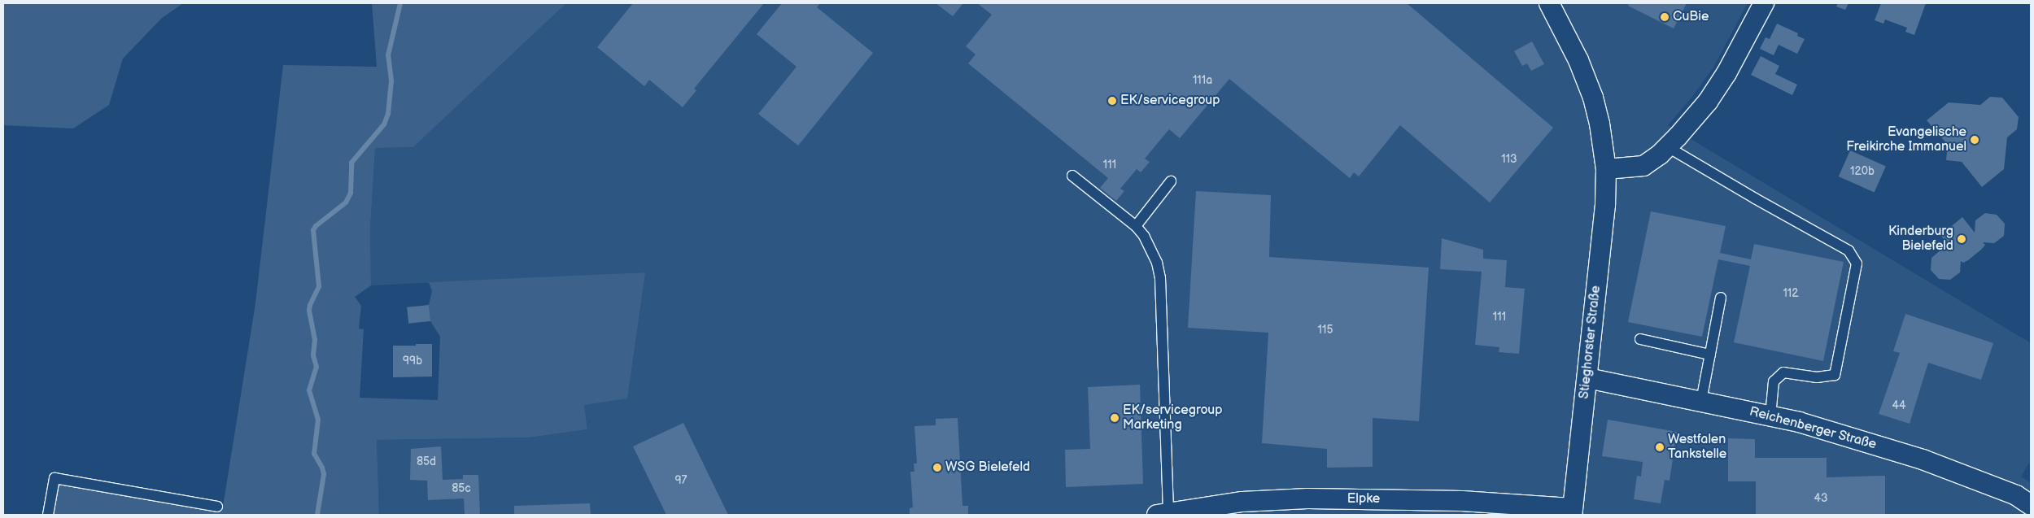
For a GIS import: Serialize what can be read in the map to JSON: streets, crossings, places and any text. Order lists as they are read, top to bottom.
{
  "streets": {
    "street": ["Stieghorster Straße", "Reichenberger Straße", "Elpke"]
  },
  "crossings": [
    ["Stieghorster Straße", "Reichenberger Straße"],
    ["Stieghorster Straße", "Elpke"]
  ],
  "places": [
    "CuBie",
    "EK/servicegroup",
    "Evangelische Freikirche Immanuel",
    "Kinderburg Bielefeld",
    "EK/servicegroup Marketing",
    "Westfalen Tankstelle",
    "WSG Bielefeld"
  ],
  "house_numbers": [
    "111a",
    "113",
    "111",
    "120b",
    "112",
    "111",
    "115",
    "99b",
    "44",
    "85d",
    "97",
    "85c",
    "43"
  ]
}
